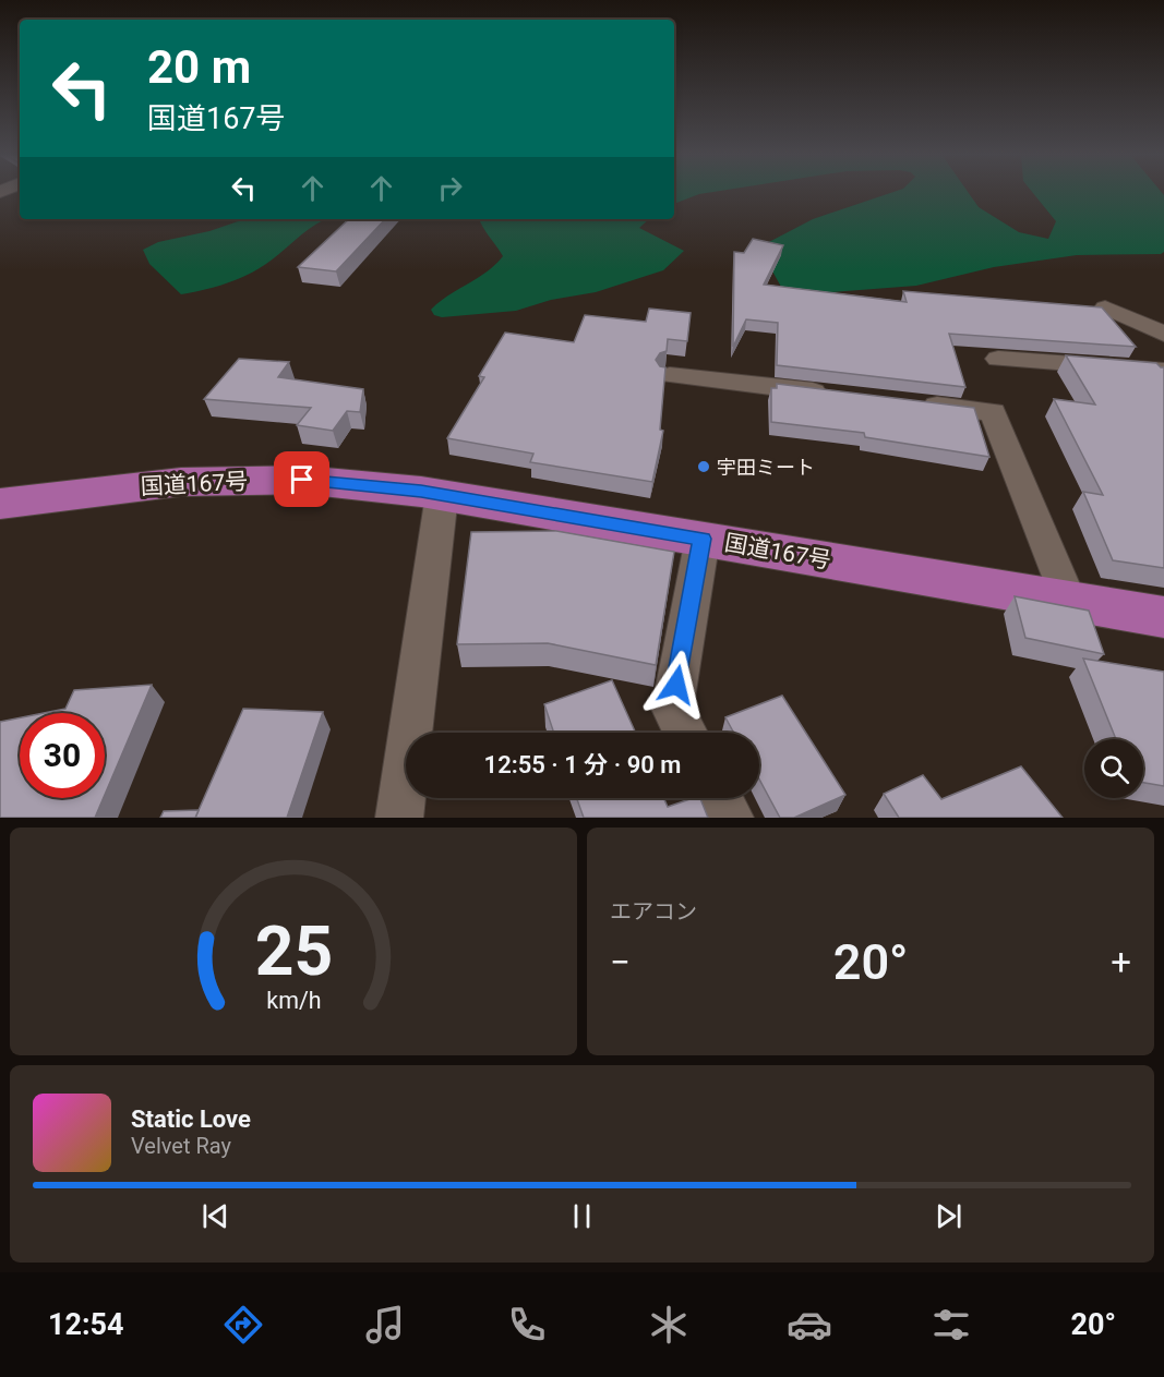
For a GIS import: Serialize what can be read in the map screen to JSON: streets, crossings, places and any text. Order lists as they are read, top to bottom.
{
  "streets": {
    "highway": ["国道167号"]
  },
  "places": ["宇田ミート"],
  "page": {
    "turn": ["20 m", "国道167号"],
    "limit": "30",
    "trip": "12:55 · 1 分 · 90 m",
    "tile": "エアコン",
    "heat": ["−", "20°", "+"],
    "song": ["Static Love", "Velvet Ray"],
    "tabs": ["12:54", "20°"],
    "gauge": ["25", "km/h"]
  }
}
